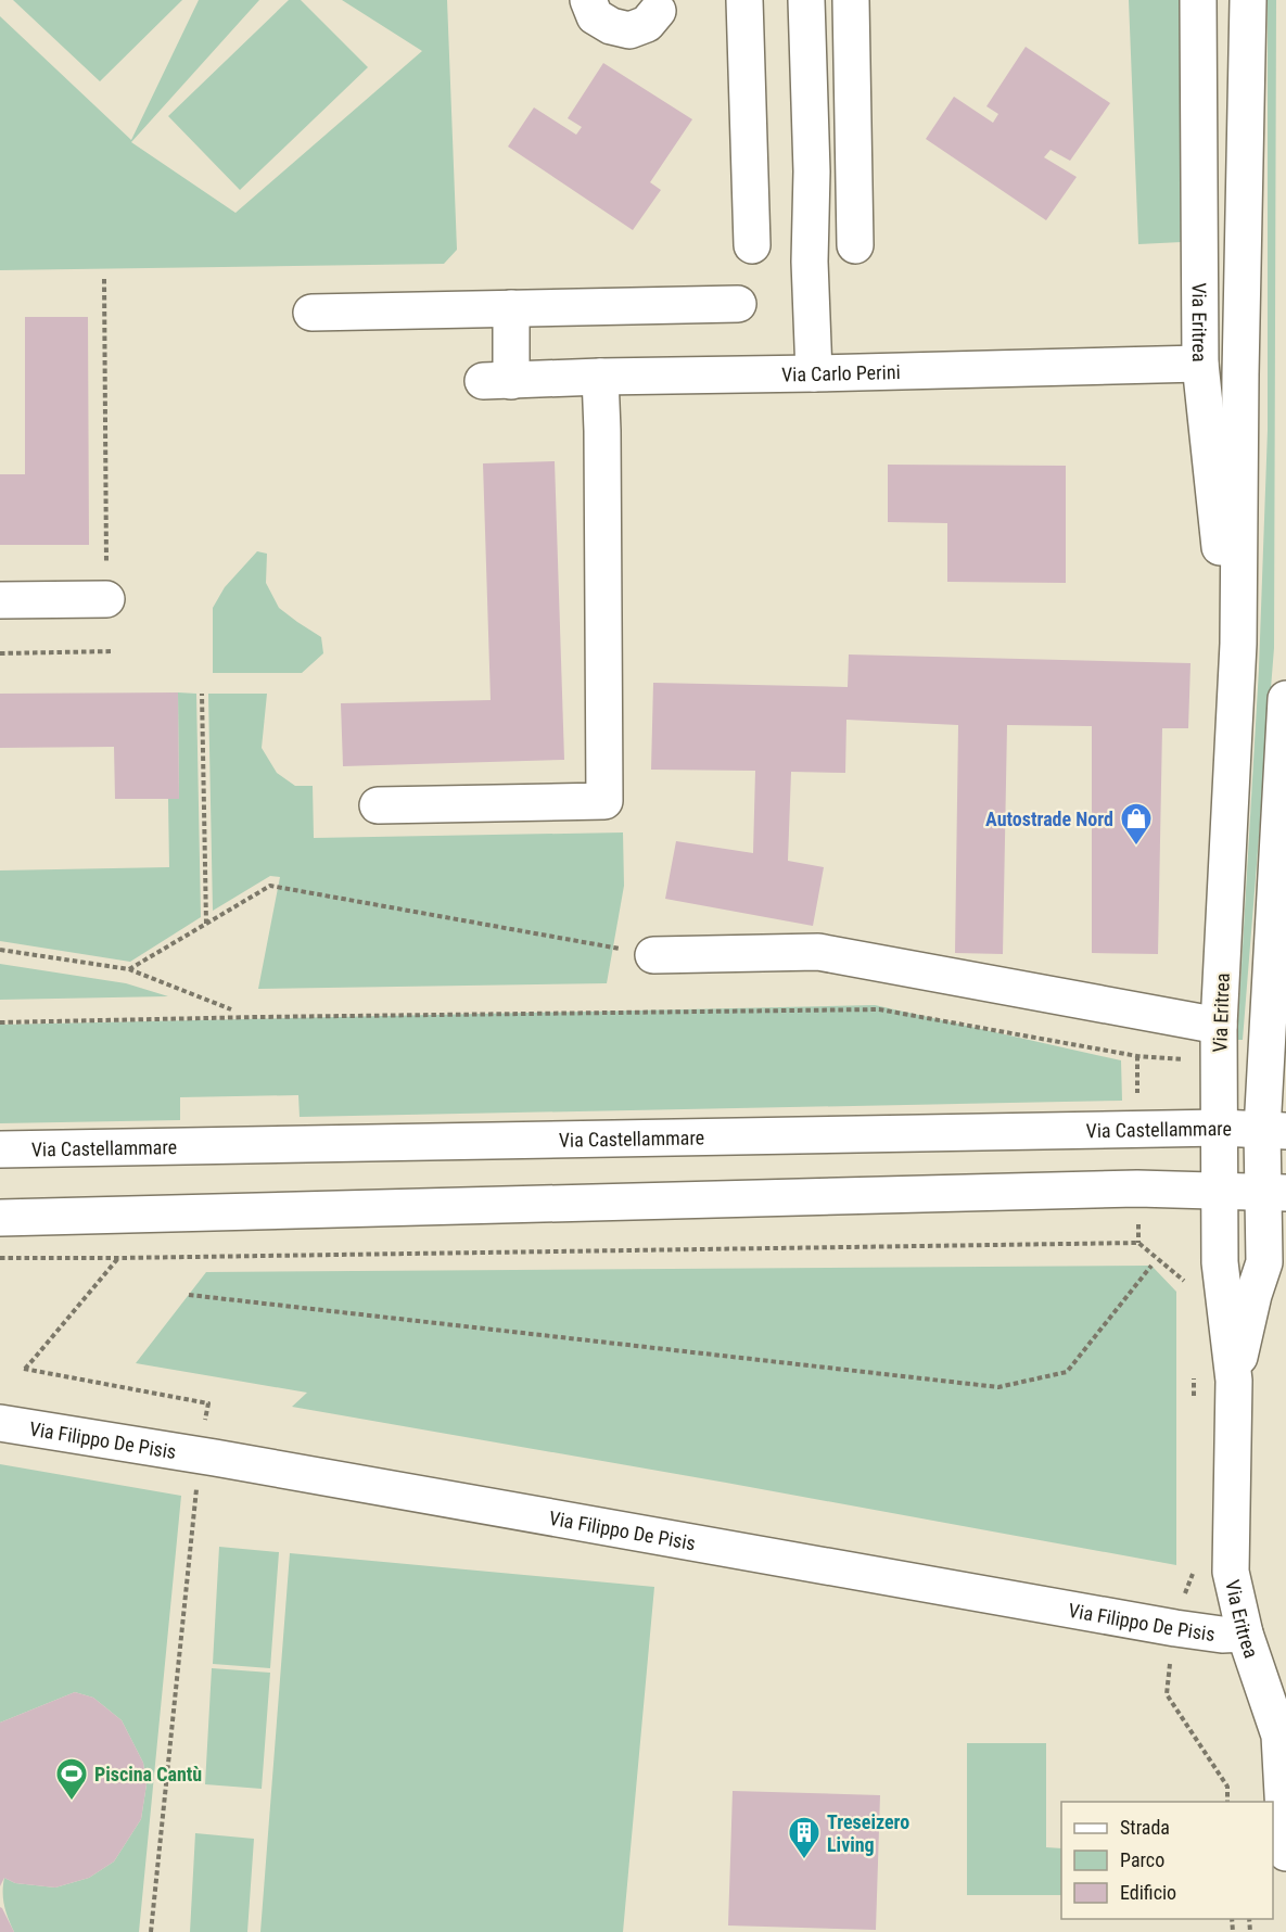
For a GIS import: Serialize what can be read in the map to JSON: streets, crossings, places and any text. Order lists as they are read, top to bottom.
{
  "streets": {
    "street": [
      "Via Eritrea",
      "Via Carlo Perini",
      "Via Castellammare",
      "Via Filippo De Pisis"
    ]
  },
  "crossings": [
    ["Via Eritrea", "Via Carlo Perini"],
    ["Via Eritrea", "Via Castellammare"],
    ["Via Eritrea", "Via Filippo De Pisis"]
  ],
  "places": {
    "shop": ["Autostrade Nord"],
    "sports": ["Piscina Cantù"],
    "building": ["Treseizero Living"]
  },
  "legend": ["Strada", "Parco", "Edificio"]
}
